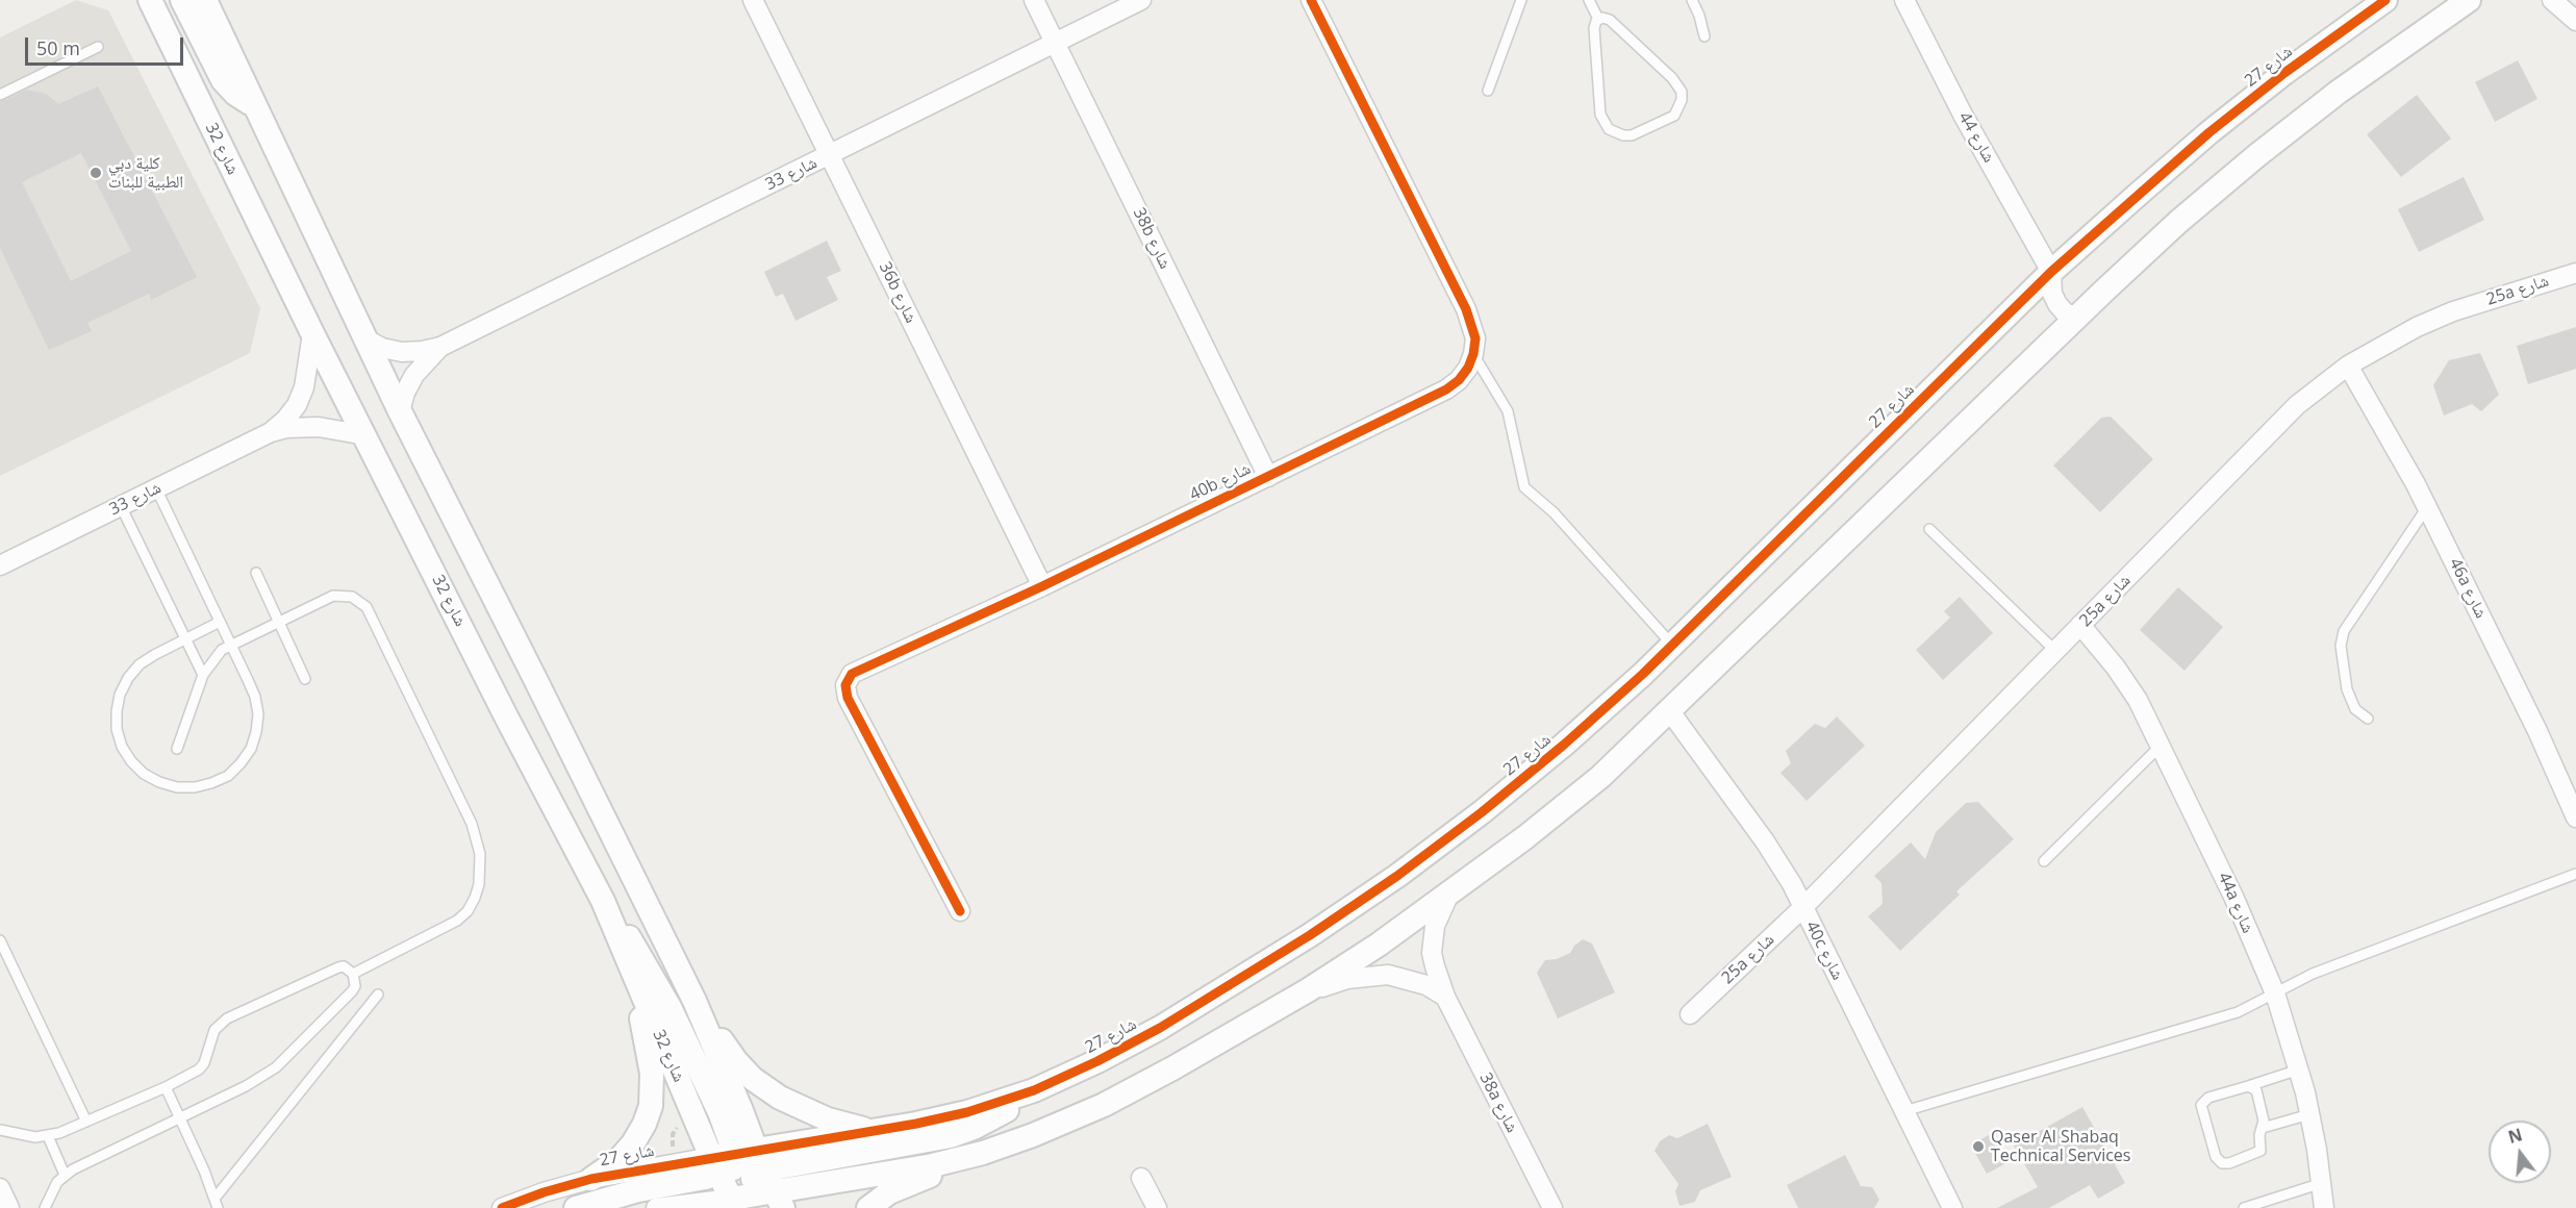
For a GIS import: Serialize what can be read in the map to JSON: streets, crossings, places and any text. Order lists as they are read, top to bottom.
{
  "streets": {
    "street": [
      "شارع 27",
      "شارع 44",
      "شارع 32",
      "شارع 33",
      "38b شارع",
      "25a شارع",
      "36b شارع",
      "40b شارع",
      "46a شارع",
      "44a شارع",
      "40c شارع",
      "38a شارع"
    ]
  },
  "crossings": [
    ["شارع 27", "شارع 44"],
    ["شارع 27", "شارع 32"],
    ["شارع 27", "40c شارع"],
    ["شارع 27", "38a شارع"],
    ["شارع 32", "شارع 33"],
    ["شارع 33", "38b شارع"],
    ["شارع 33", "36b شارع"],
    ["38b شارع", "40b شارع"],
    ["25a شارع", "46a شارع"],
    ["25a شارع", "44a شارع"],
    ["25a شارع", "40c شارع"],
    ["36b شارع", "40b شارع"]
  ],
  "places": ["كلية دبي الطبية للبنات", "Qaser Al Shabaq Technical Services"],
  "scale_bar": "50 m",
  "north": "top"
}
